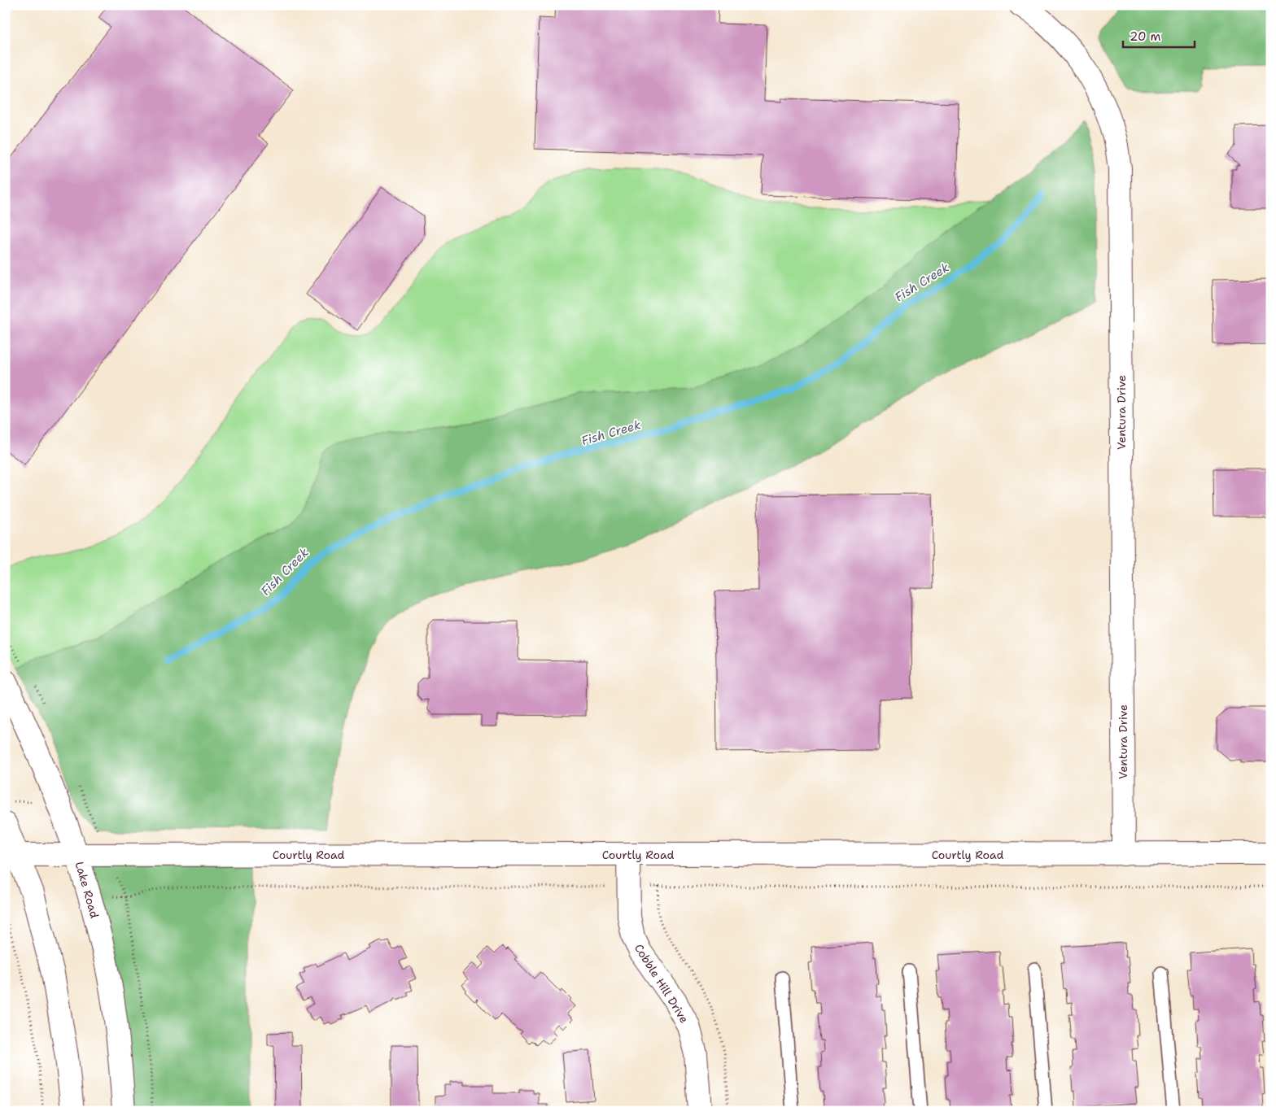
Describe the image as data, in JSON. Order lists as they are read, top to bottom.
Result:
{
  "streets": {
    "street": [
      "Ventura Drive",
      "Courtly Road",
      "Lake Road",
      "Cobble Hill Drive"
    ]
  },
  "crossings": [
    ["Ventura Drive", "Courtly Road"],
    ["Courtly Road", "Lake Road"],
    ["Courtly Road", "Cobble Hill Drive"]
  ],
  "water": ["Fish Creek"],
  "scale_bar": "20 m"
}
